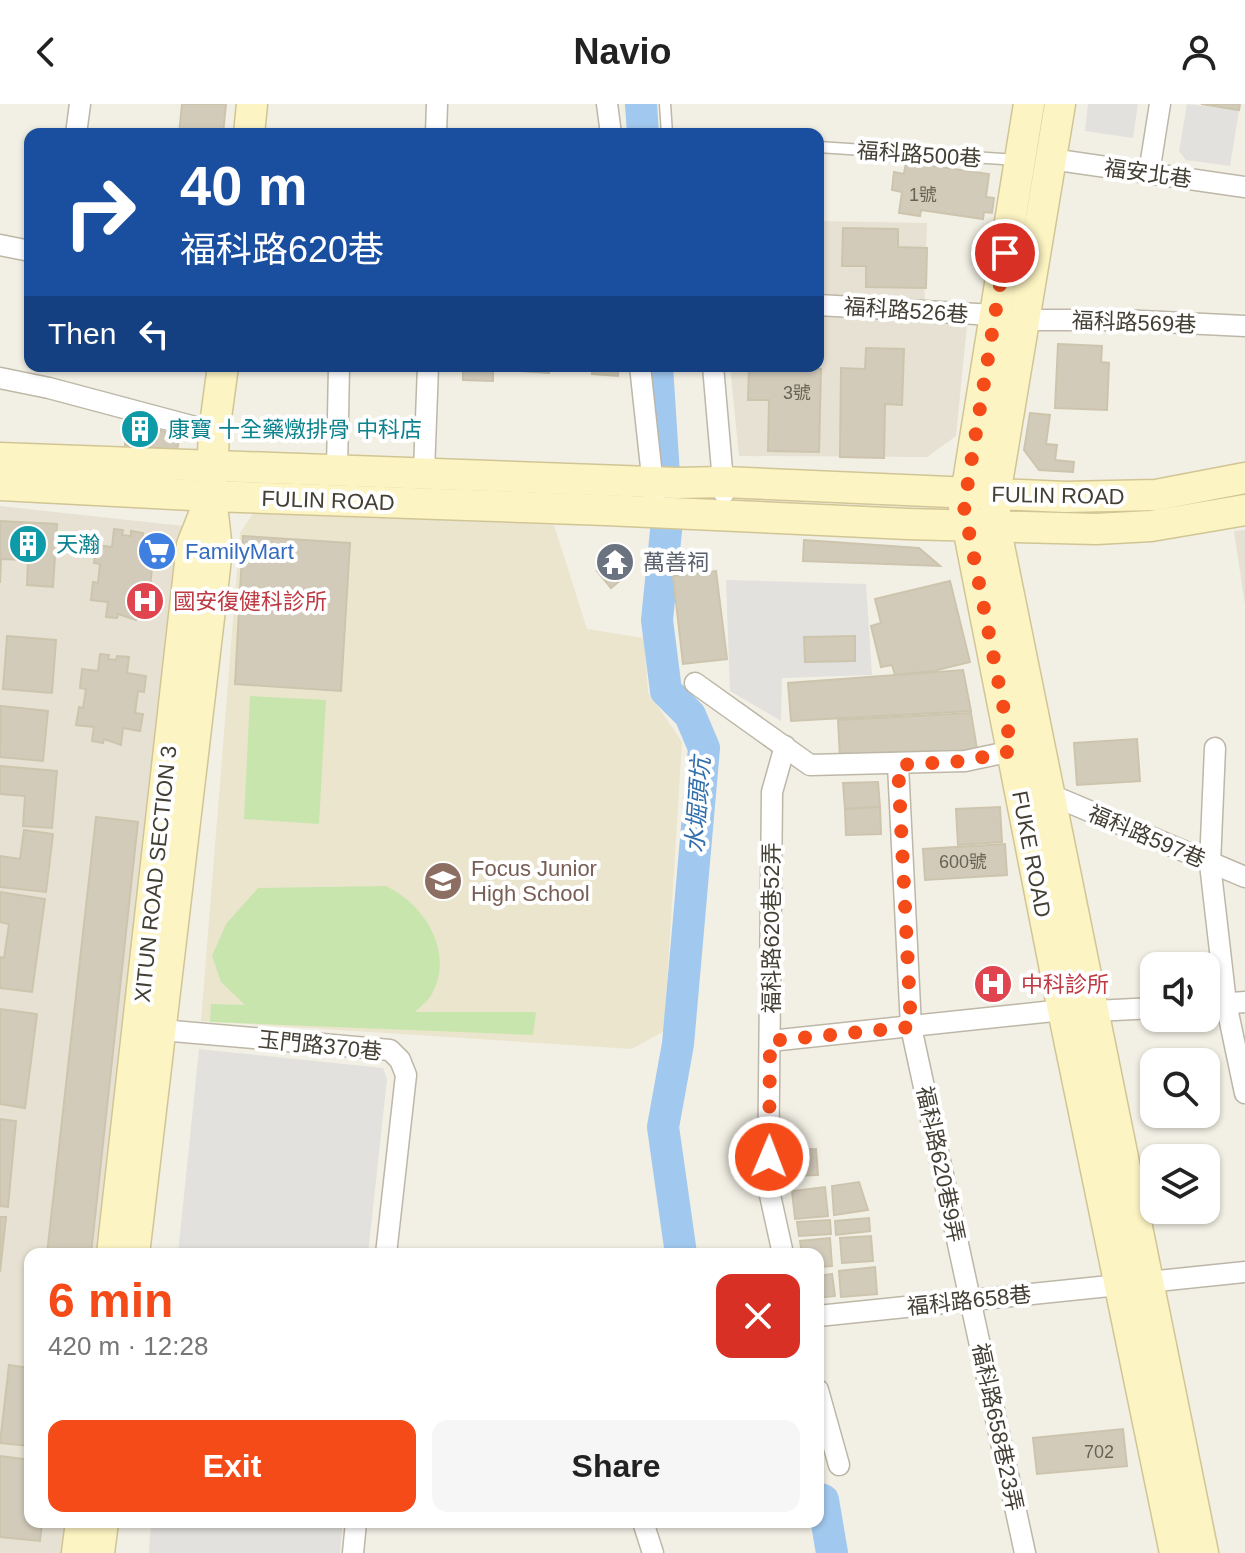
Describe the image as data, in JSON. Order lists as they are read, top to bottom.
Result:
{
  "streets": {
    "street": [
      "福安北巷",
      "福科路526巷",
      "福科路569巷",
      "FULIN ROAD",
      "福科路597巷",
      "FUKE ROAD",
      "XITUN ROAD SECTION 3",
      "福科路620巷52弄",
      "玉門路370巷",
      "福科路620巷9弄",
      "福科路658巷",
      "福科路658巷23弄"
    ],
    "lane": ["福科路500巷"]
  },
  "crossings": [
    ["福科路500巷", "FUKE ROAD"],
    ["福安北巷", "FUKE ROAD"],
    ["福科路526巷", "福科路569巷"],
    ["福科路526巷", "FUKE ROAD"],
    ["福科路569巷", "FUKE ROAD"],
    ["FULIN ROAD", "FUKE ROAD"],
    ["FULIN ROAD", "XITUN ROAD SECTION 3"],
    ["福科路597巷", "FUKE ROAD"],
    ["FUKE ROAD", "福科路658巷"],
    ["XITUN ROAD SECTION 3", "玉門路370巷"],
    ["福科路620巷9弄", "福科路658巷"],
    ["福科路620巷9弄", "福科路658巷23弄"],
    ["福科路658巷", "福科路658巷23弄"]
  ],
  "water": ["水堀頭坑"],
  "places": {
    "building": ["康寶 十全藥燉排骨 中科店", "天瀚"],
    "supermarket": ["FamilyMart"],
    "temple": ["萬善祠"],
    "hospital": ["國安復健科診所", "中科診所"],
    "school or university": ["Focus Junior High School"]
  },
  "house_numbers": [
    "1號",
    "3號",
    "600號",
    "702"
  ],
  "page": {
    "header": "Navio",
    "turn": ["40 m", "福科路620巷"],
    "then": "Then",
    "heading": ["6 min", "420 m · 12:28"],
    "buttons": ["Exit", "Share"]
  }
}
